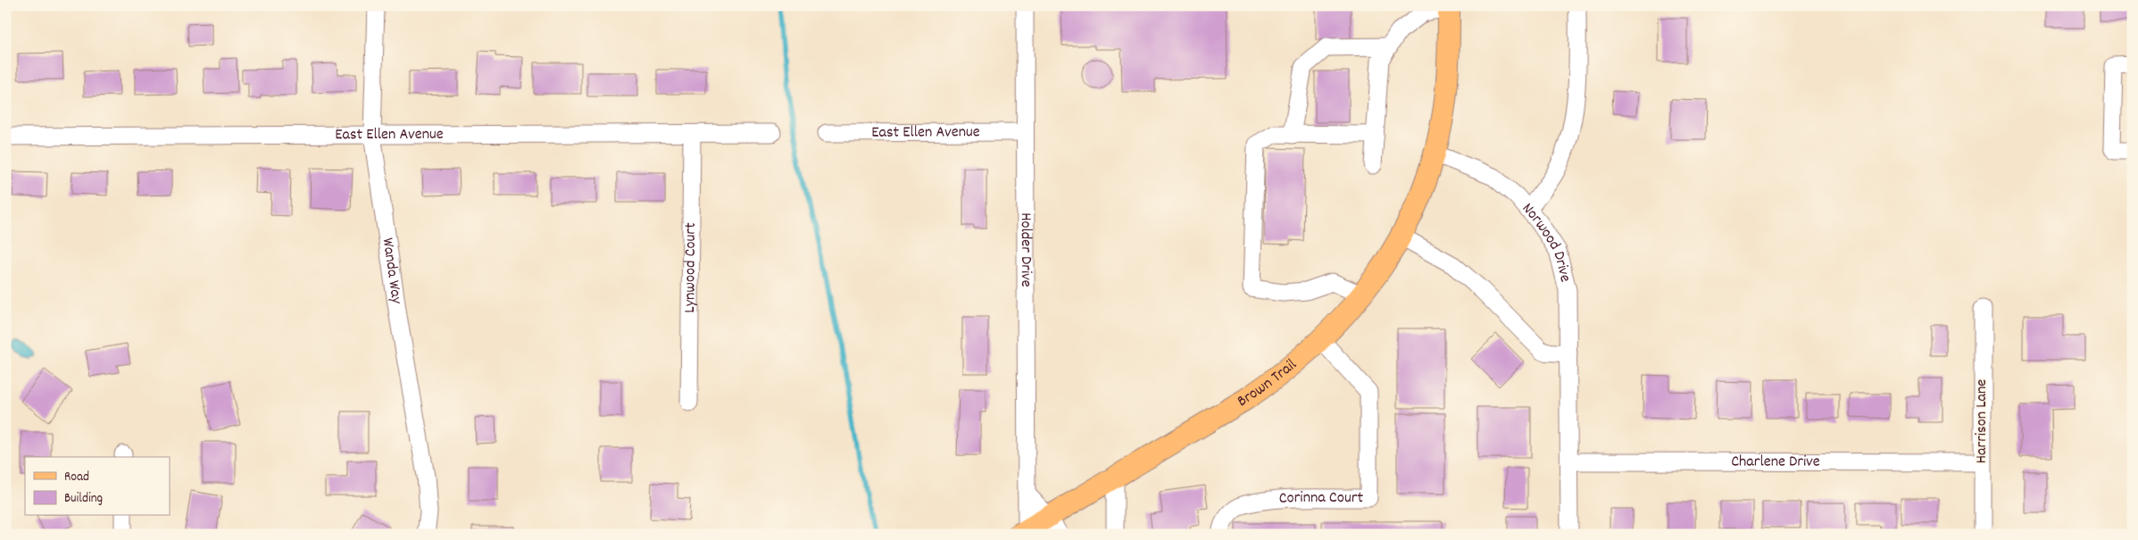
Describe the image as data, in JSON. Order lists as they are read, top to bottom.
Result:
{
  "streets": {
    "main road": ["Brown Trail"],
    "street": [
      "East Ellen Avenue",
      "Norwood Drive",
      "Holder Drive",
      "Lynwood Court",
      "Wanda Way",
      "Harrison Lane",
      "Charlene Drive",
      "Corinna Court"
    ]
  },
  "crossings": [
    ["East Ellen Avenue", "Holder Drive"],
    ["East Ellen Avenue", "Lynwood Court"],
    ["East Ellen Avenue", "Wanda Way"],
    ["Norwood Drive", "Brown Trail"],
    ["Norwood Drive", "Charlene Drive"],
    ["Holder Drive", "Brown Trail"],
    ["Brown Trail", "Corinna Court"],
    ["Harrison Lane", "Charlene Drive"]
  ],
  "legend": ["Road", "Building"]
}
